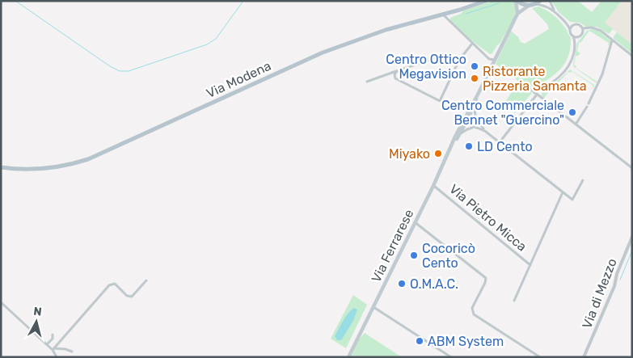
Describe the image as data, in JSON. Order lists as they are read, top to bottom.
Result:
{
  "streets": {
    "main road": ["Via Modena", "Via Ferrarese"],
    "street": ["Via Pietro Micca", "Via di Mezzo"]
  },
  "crossings": [
    ["Via Pietro Micca", "Via Ferrarese"]
  ],
  "places": [
    "Centro Ottico Megavision",
    "Ristorante Pizzeria Samanta",
    "Centro Commerciale Bennet \"Guercino\"",
    "LD Cento",
    "Miyako",
    "Cocoricò Cento",
    "O.M.A.C.",
    "ABM System"
  ],
  "north": "top"
}
